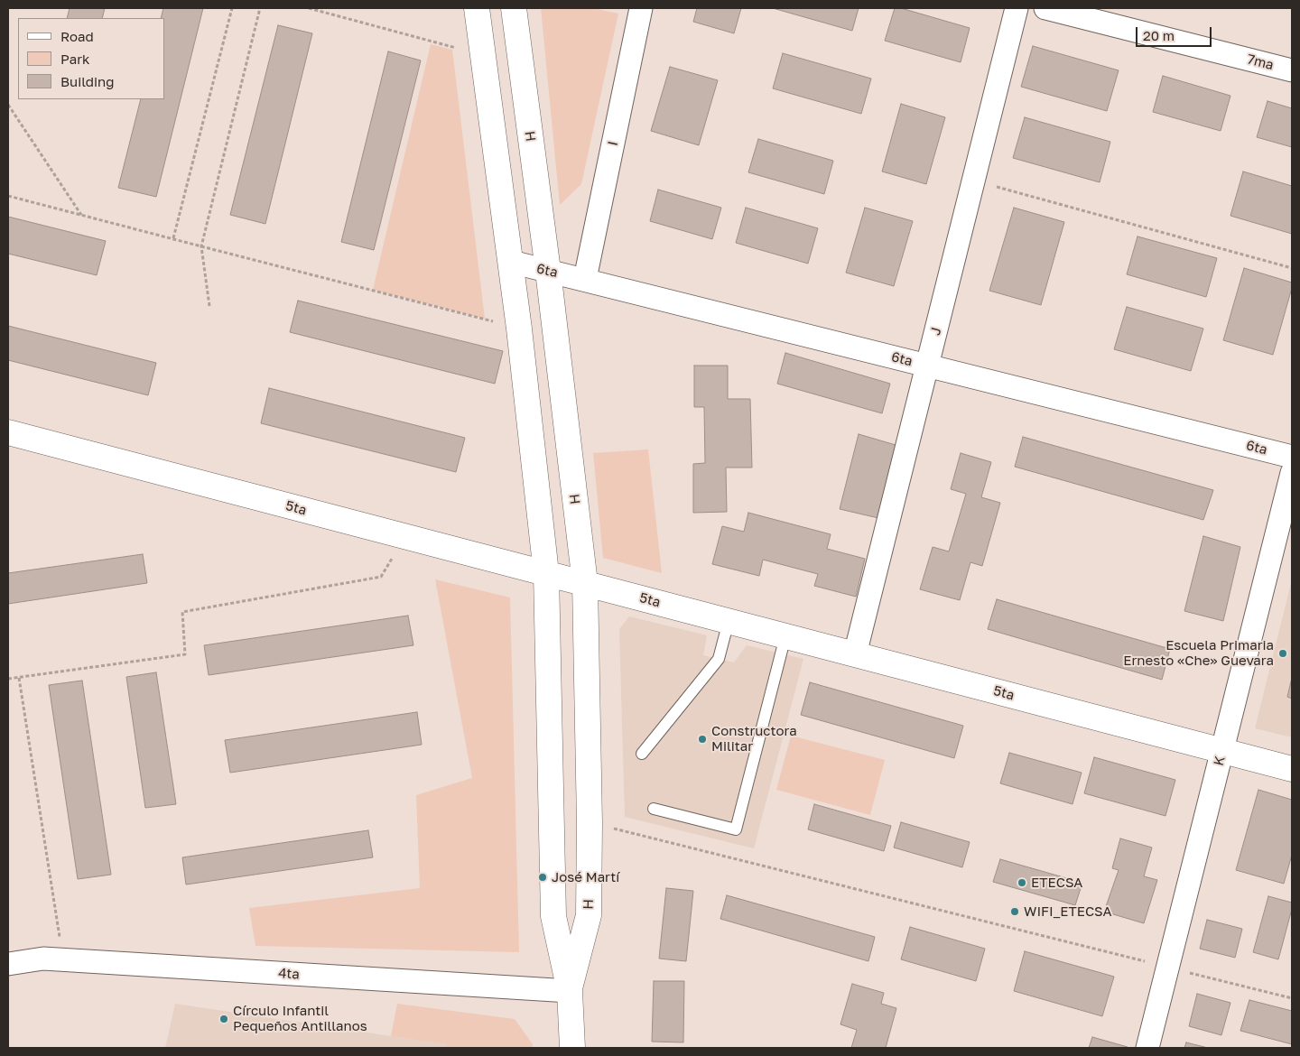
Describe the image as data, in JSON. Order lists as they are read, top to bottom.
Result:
{
  "streets": {
    "street": [
      "7ma",
      "H",
      "I",
      "6ta",
      "J",
      "5ta",
      "K",
      "4ta"
    ]
  },
  "crossings": [
    ["H", "6ta"],
    ["H", "5ta"],
    ["H", "4ta"],
    ["I", "6ta"],
    ["6ta", "J"],
    ["J", "5ta"],
    ["5ta", "K"]
  ],
  "places": [
    "Escuela Primaria Ernesto «Che» Guevara",
    "Constructora Militar",
    "José Martí",
    "ETECSA",
    "WIFI_ETECSA",
    "Círculo Infantil Pequeños Antillanos"
  ],
  "legend": ["Road", "Park", "Building"],
  "scale_bar": "20 m"
}
